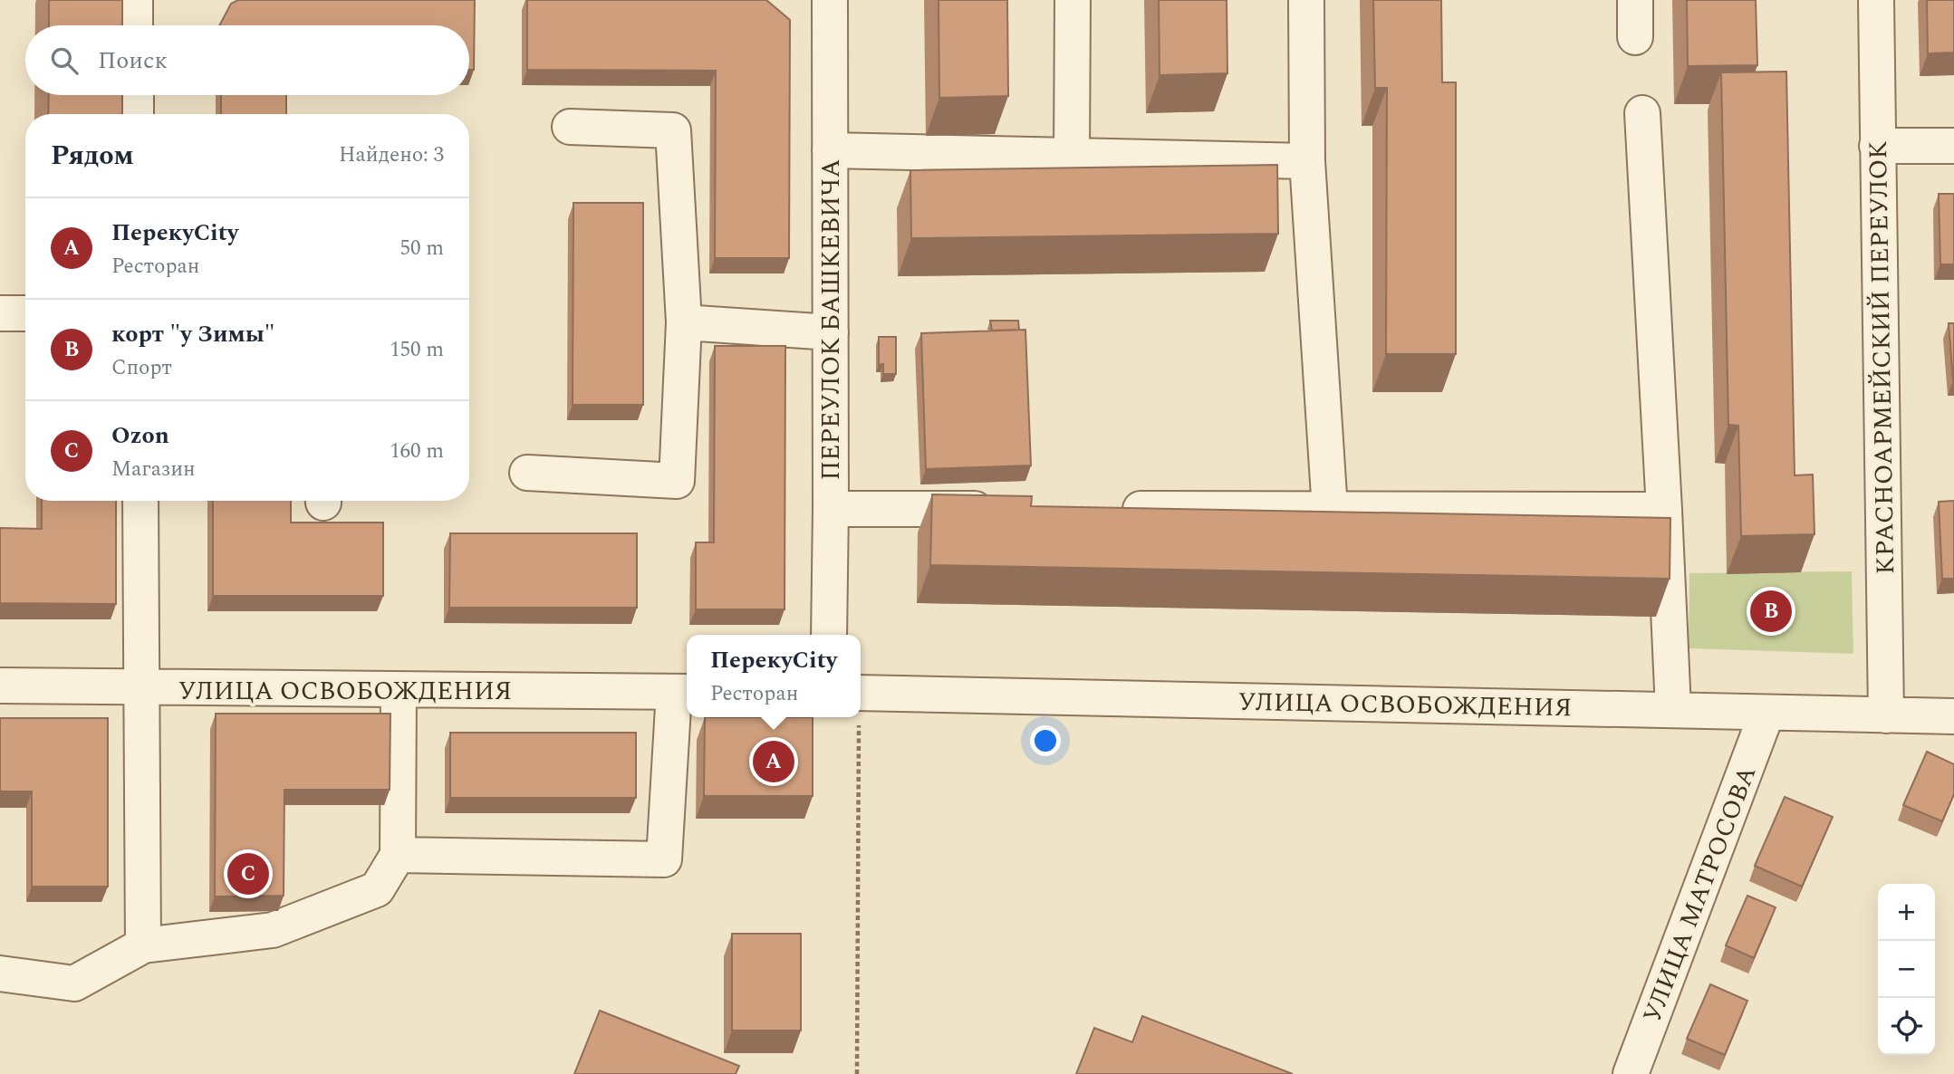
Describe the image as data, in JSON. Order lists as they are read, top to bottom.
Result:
{
  "streets": {
    "street": [
      "ПЕРЕУЛОК БАШКЕВИЧА",
      "КРАСНОАРМЕЙСКИЙ ПЕРЕУЛОК",
      "УЛИЦА ОСВОБОЖДЕНИЯ",
      "УЛИЦА МАТРОСОВА"
    ]
  },
  "crossings": [
    ["КРАСНОАРМЕЙСКИЙ ПЕРЕУЛОК", "УЛИЦА ОСВОБОЖДЕНИЯ"],
    ["УЛИЦА ОСВОБОЖДЕНИЯ", "УЛИЦА МАТРОСОВА"]
  ],
  "page": {
    "search": "Поиск",
    "heading": ["Рядом", "Найдено: 3"],
    "list": [
      {
        "mark": "A",
        "name": "ПерекуCity",
        "note": "Ресторан",
        "value": "50 m"
      },
      {
        "mark": "B",
        "name": "корт \"у Зимы\"",
        "note": "Спорт",
        "value": "150 m"
      },
      {
        "mark": "C",
        "name": "Ozon",
        "note": "Магазин",
        "value": "160 m"
      }
    ],
    "pins": ["B", "A", "C"],
    "popup": ["ПерекуCity", "Ресторан"],
    "map_buttons": ["+", "−"]
  }
}
